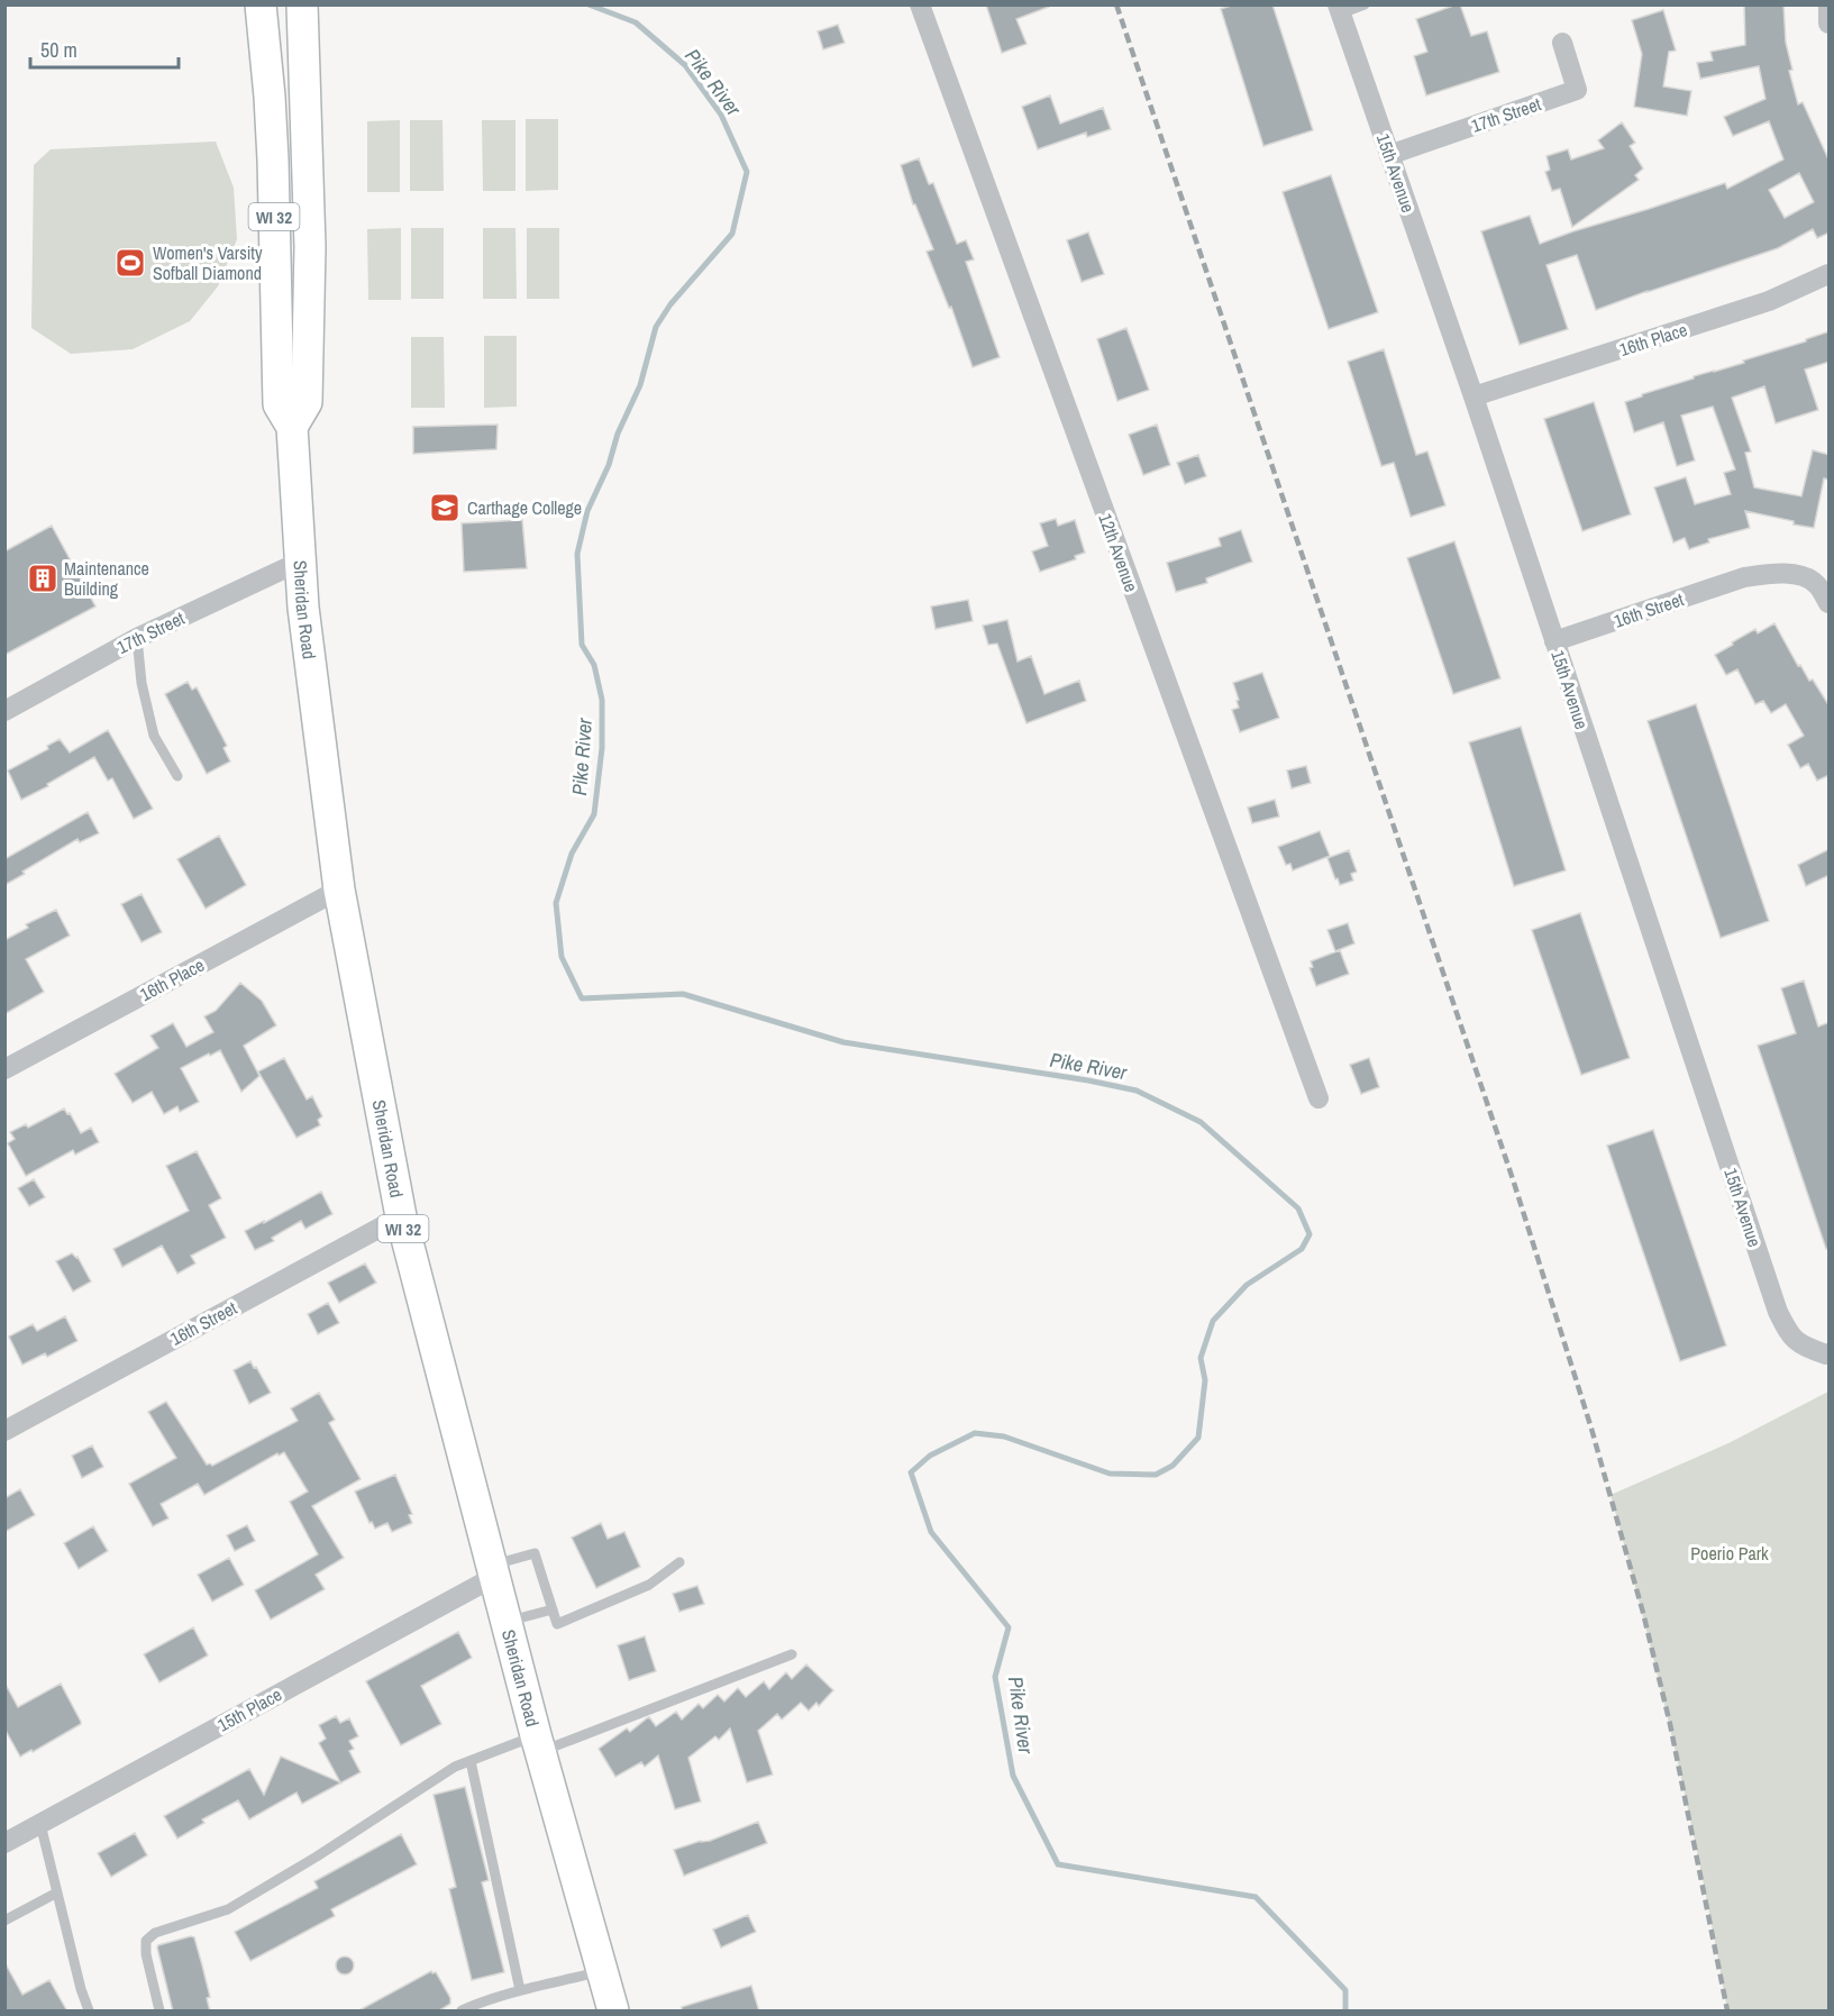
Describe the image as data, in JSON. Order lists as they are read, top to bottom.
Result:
{
  "streets": {
    "main road": ["WI 32", "Sheridan Road"],
    "street": [
      "17th Street",
      "15th Avenue",
      "16th Place",
      "12th Avenue",
      "16th Street",
      "15th Place"
    ]
  },
  "crossings": [
    ["17th Street", "15th Avenue"],
    ["17th Street", "Sheridan Road"],
    ["15th Avenue", "16th Place"],
    ["15th Avenue", "16th Street"],
    ["16th Place", "Sheridan Road"],
    ["Sheridan Road", "16th Street"],
    ["Sheridan Road", "15th Place"]
  ],
  "water": ["Pike River"],
  "parks": ["Poerio Park"],
  "places": {
    "sports": ["Women's Varsity Sofball Diamond"],
    "school or university": ["Carthage College"],
    "building": ["Maintenance Building"]
  },
  "scale_bar": "50 m"
}
